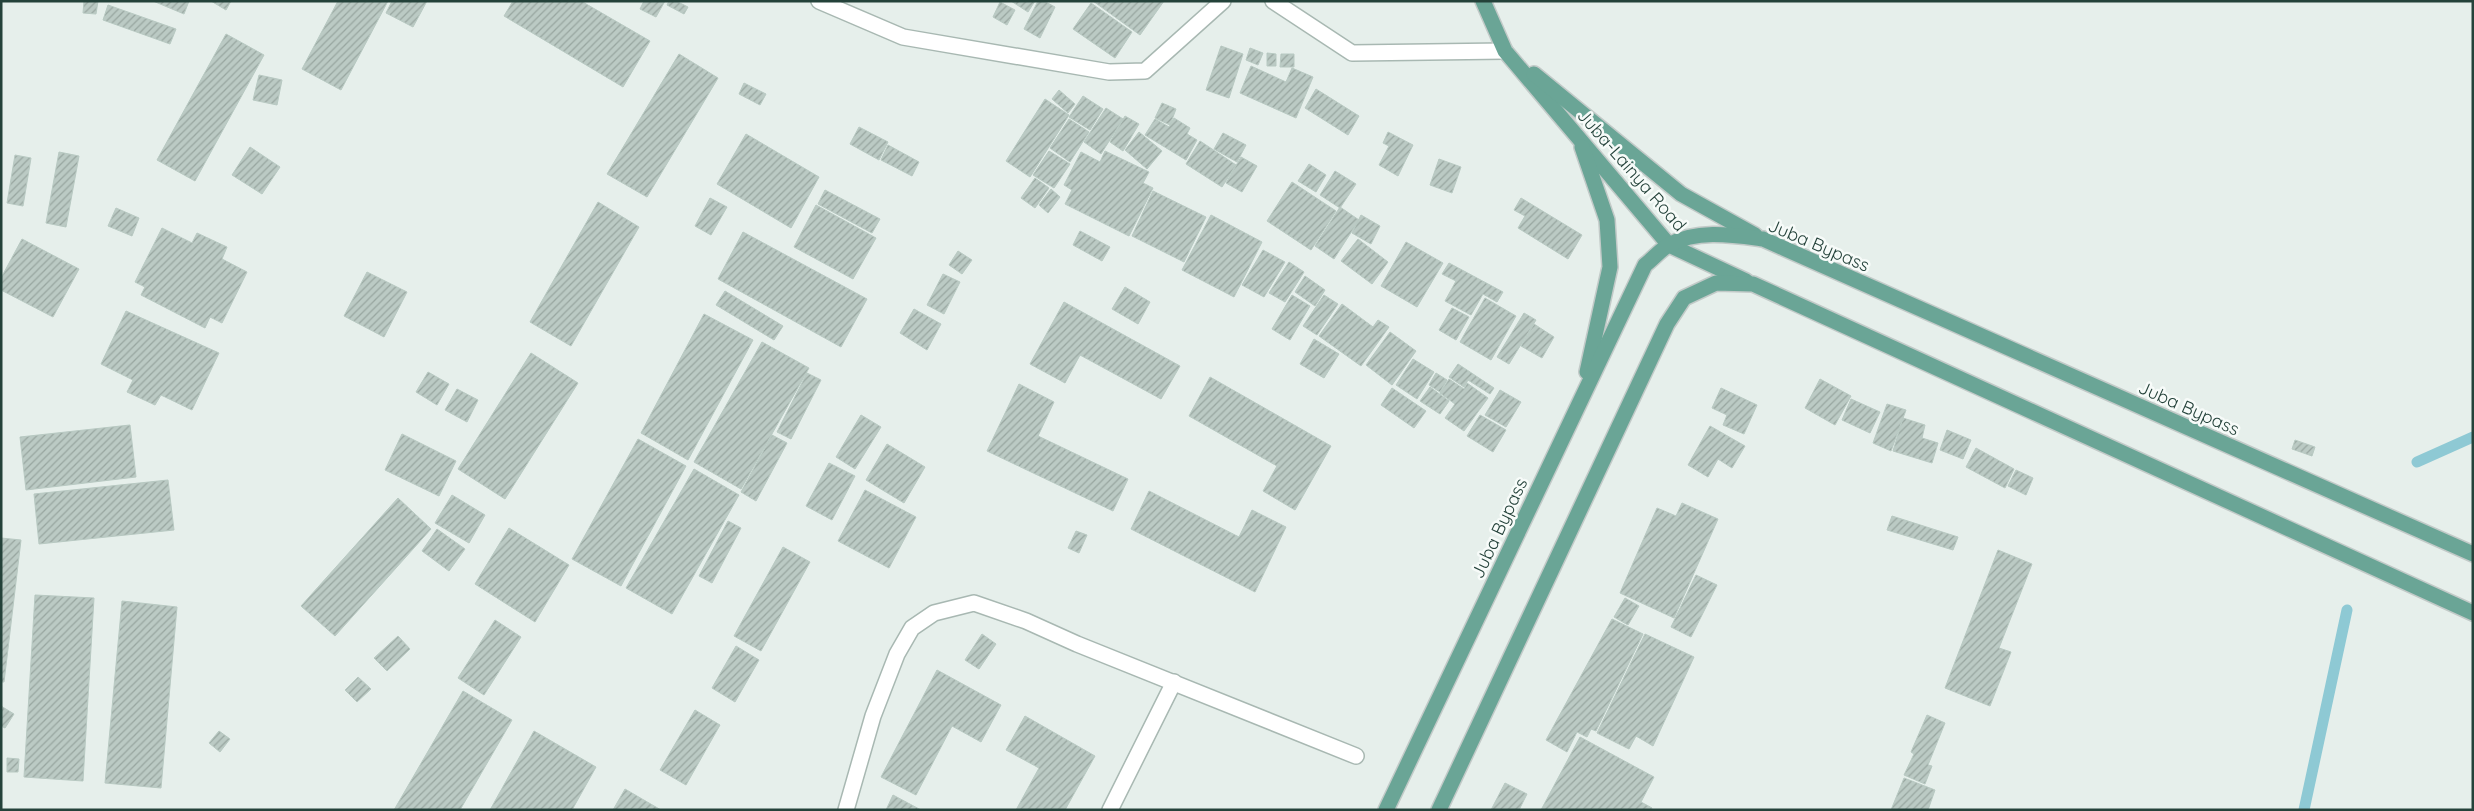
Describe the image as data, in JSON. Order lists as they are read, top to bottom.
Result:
{
  "streets": {
    "main road": ["Juba-Lainya Road", "Juba Bypass"]
  },
  "crossings": [
    ["Juba-Lainya Road", "Juba Bypass"]
  ]
}
